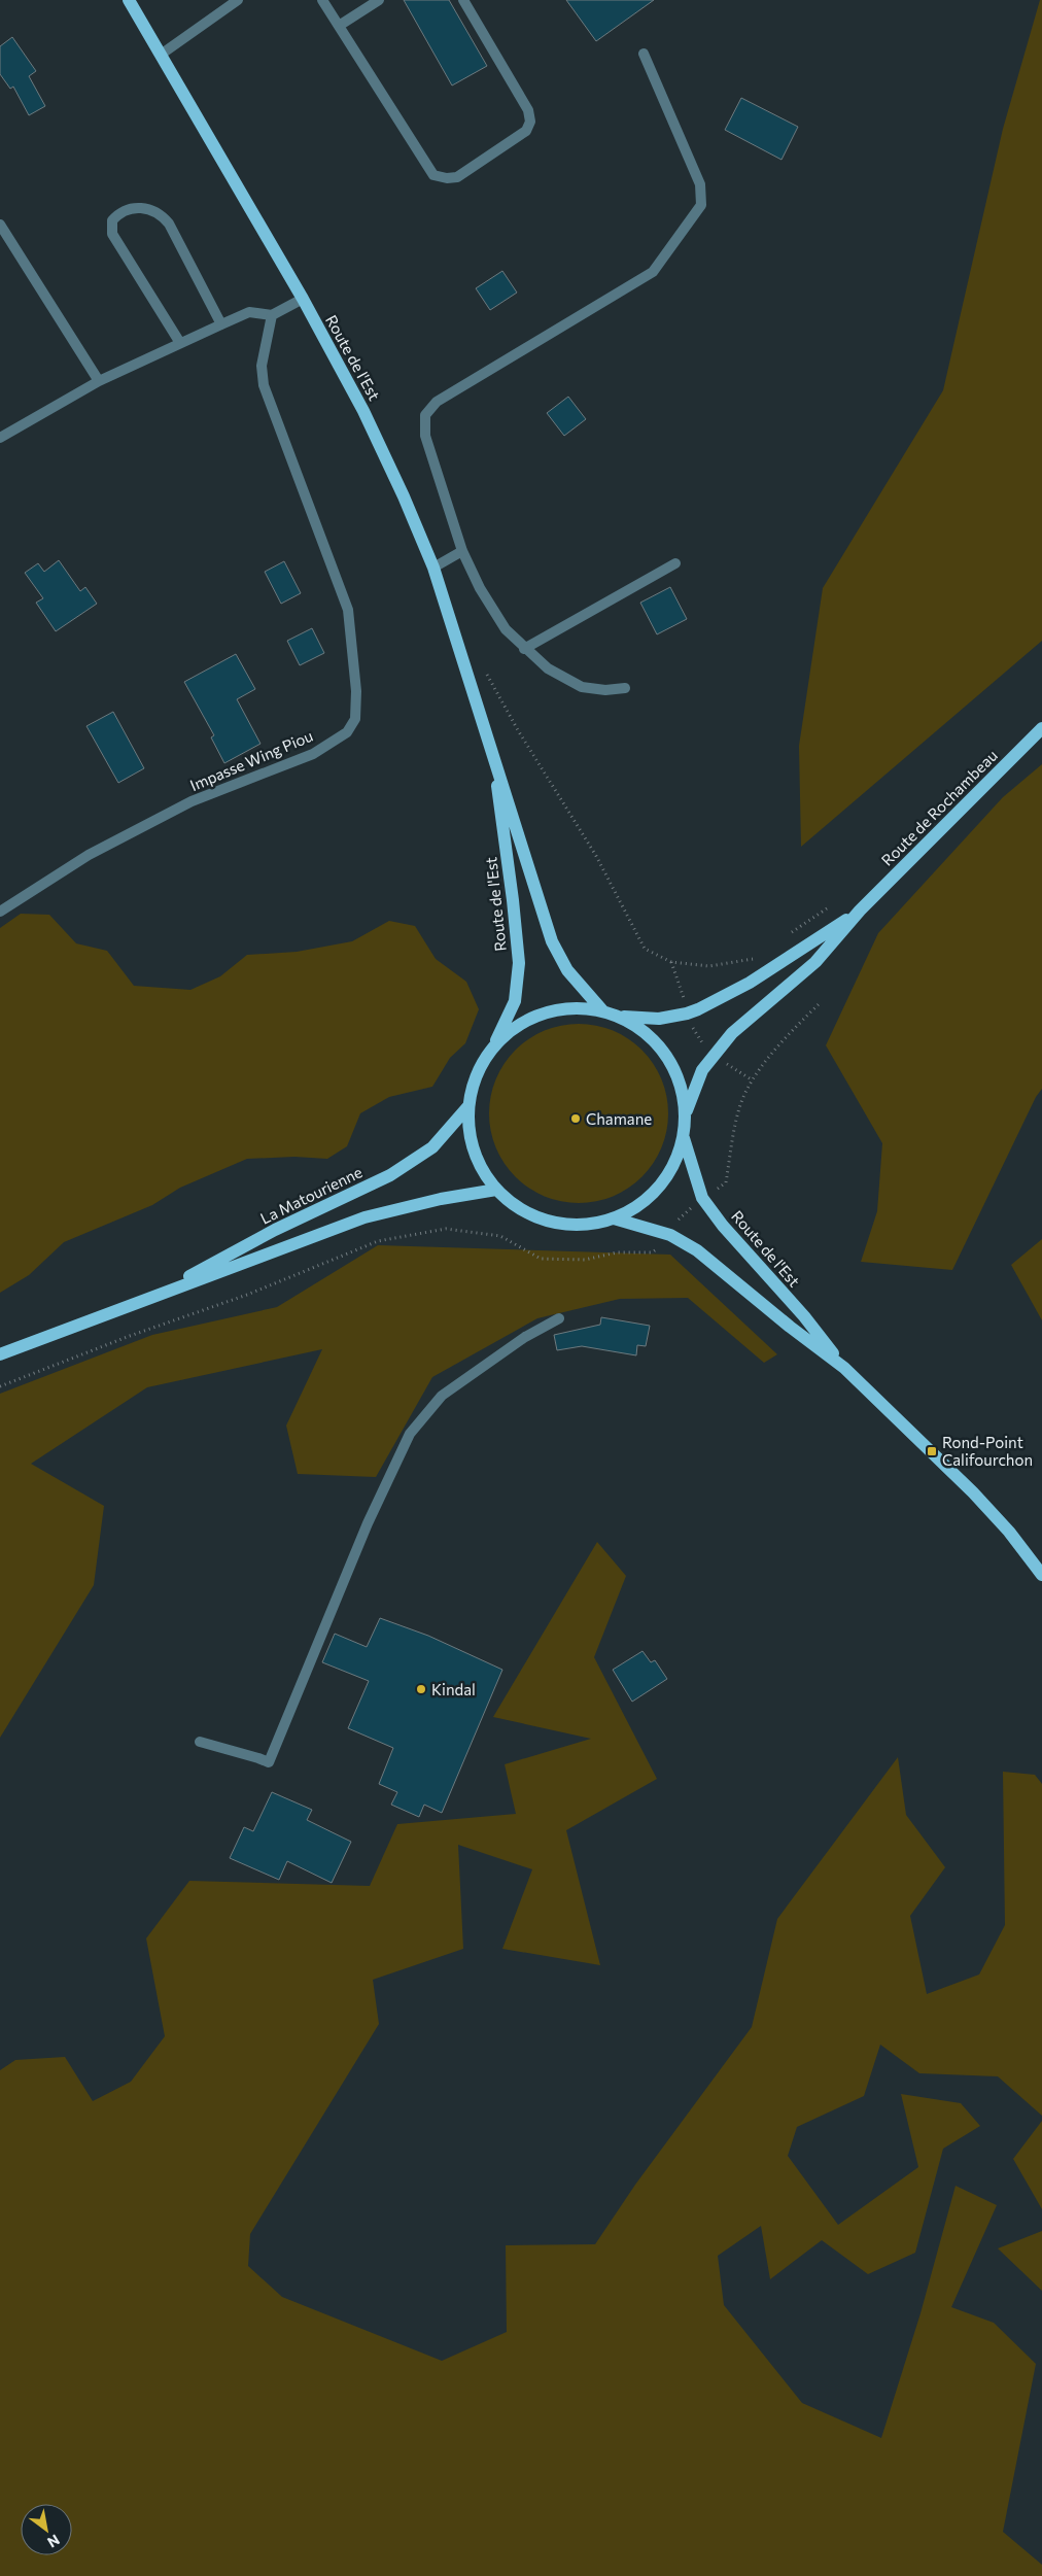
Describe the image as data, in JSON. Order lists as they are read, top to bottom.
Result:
{
  "streets": {
    "main road": ["Route de l'Est", "Route de Rochambeau", "La Matourienne"],
    "street": ["Impasse Wing Piou"]
  },
  "places": {
    "other": ["Chamane", "Kindal"],
    "transit": ["Rond-Point Califourchon"]
  },
  "north": "bottom right"
}
